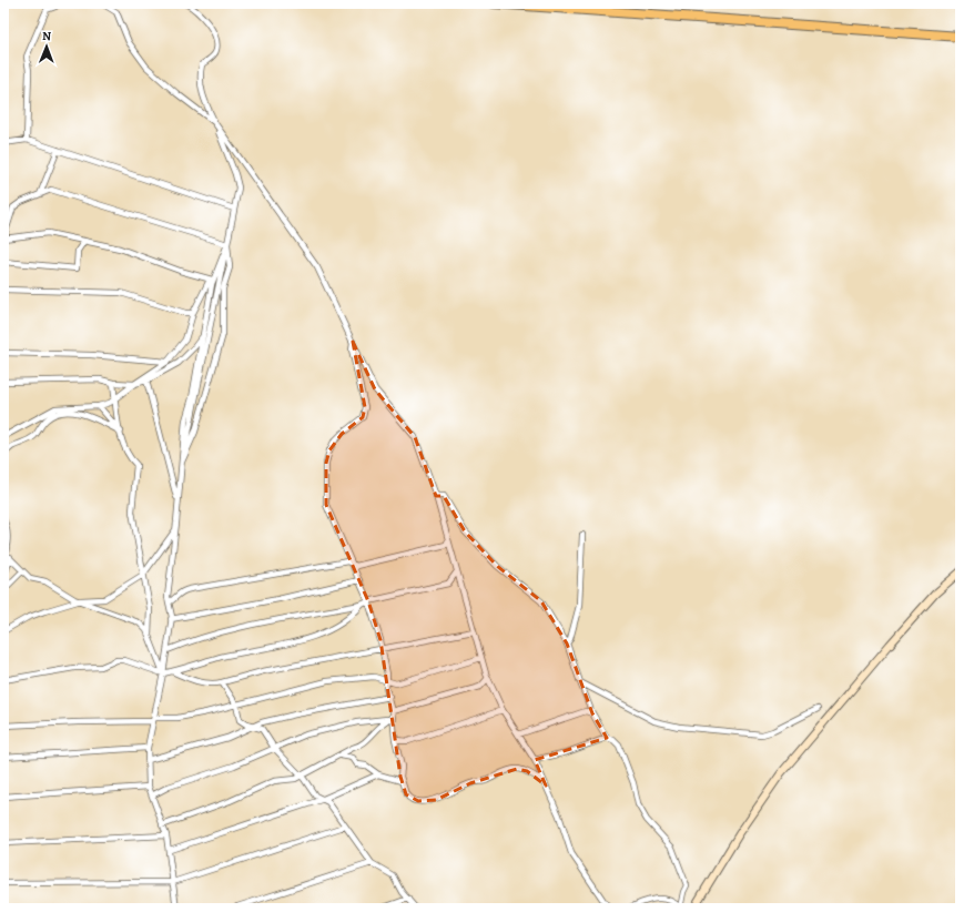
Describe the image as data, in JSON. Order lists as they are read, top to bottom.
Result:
{
  "north": "top"
}
